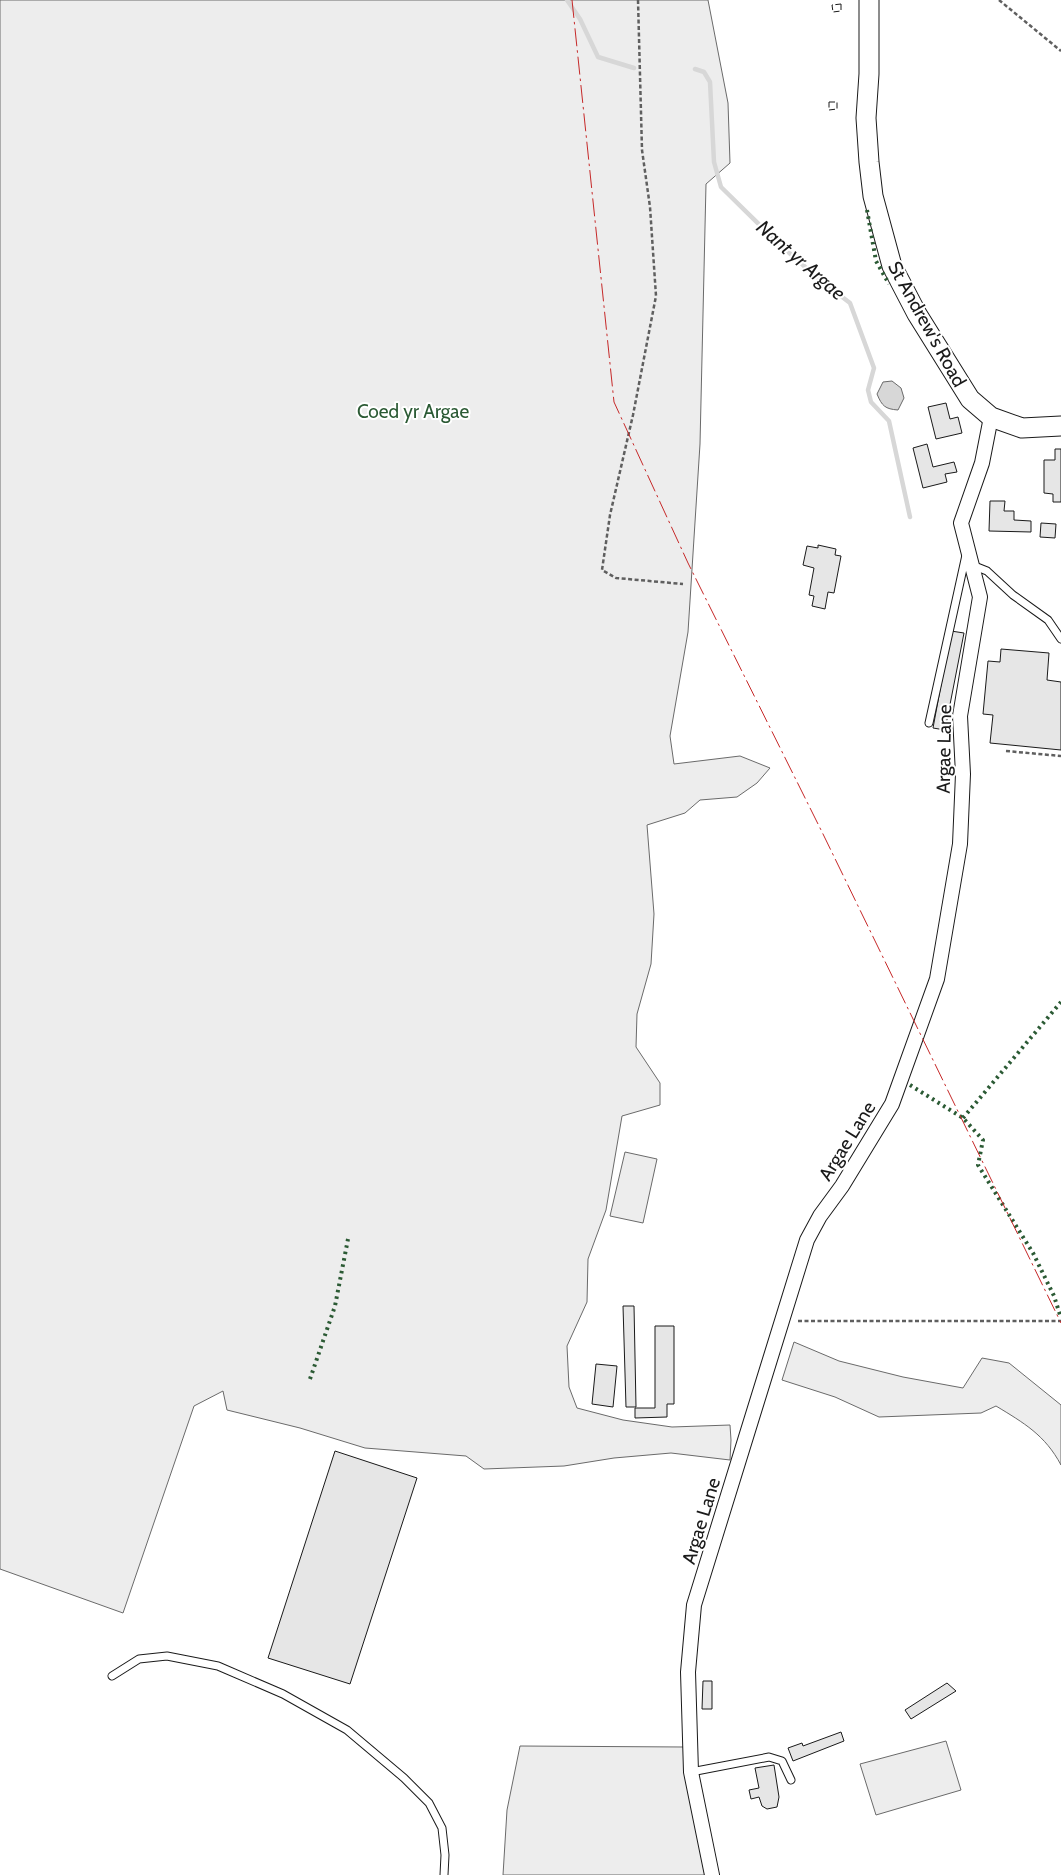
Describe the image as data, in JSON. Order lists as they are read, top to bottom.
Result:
{
  "streets": {
    "street": ["St Andrew's Road", "Argae Lane"]
  },
  "crossings": [
    ["St Andrew's Road", "Argae Lane"]
  ],
  "water": ["Nant yr Argae"],
  "parks": ["Coed yr Argae"]
}
